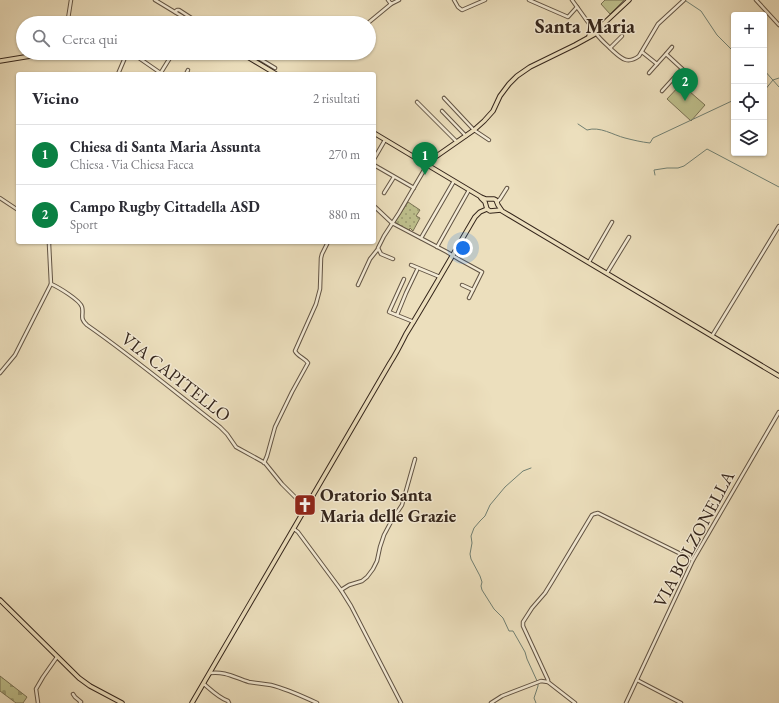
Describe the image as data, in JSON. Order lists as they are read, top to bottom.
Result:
{
  "streets": {
    "street": ["VIA CAPITELLO", "VIA BOLZONELLA"]
  },
  "districts": ["Santa Maria"],
  "places": {
    "church": ["Oratorio Santa Maria delle Grazie"]
  },
  "page": {
    "map_buttons": ["+", "−"],
    "search": "Cerca qui",
    "pins": ["2", "1"],
    "heading": ["Vicino", "2 risultati"],
    "list": [
      {
        "mark": "1",
        "name": "Chiesa di Santa Maria Assunta",
        "note": "Chiesa · Via Chiesa Facca",
        "value": "270 m"
      },
      {
        "mark": "2",
        "name": "Campo Rugby Cittadella ASD",
        "note": "Sport",
        "value": "880 m"
      }
    ]
  }
}
